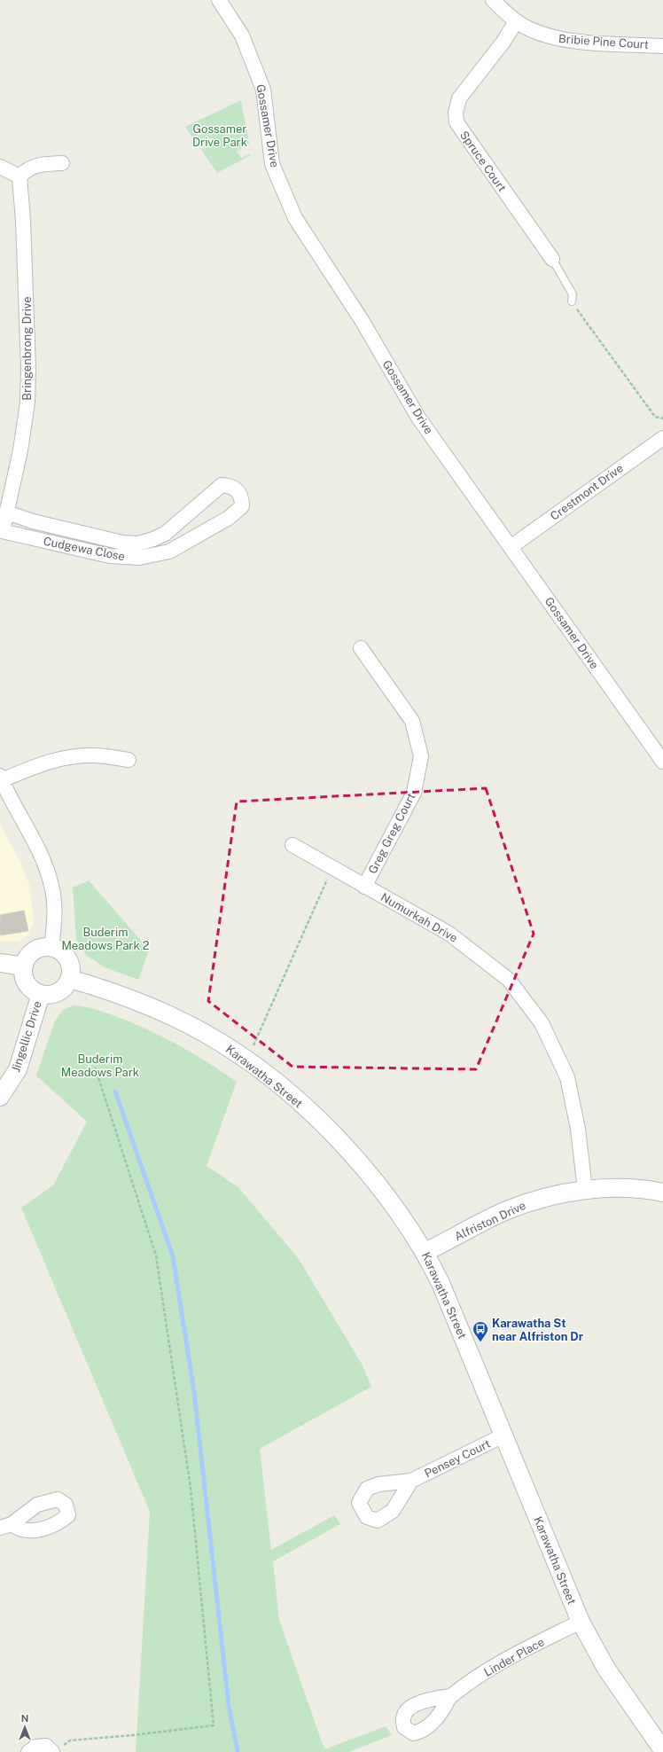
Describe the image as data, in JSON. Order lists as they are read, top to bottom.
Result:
{
  "streets": {
    "street": [
      "Bribie Pine Court",
      "Gossamer Drive",
      "Spruce Court",
      "Bringenbrong Drive",
      "Crestmont Drive",
      "Cudgewa Close",
      "Greg Greg Court",
      "Numurkah Drive",
      "Jingellic Drive",
      "Karawatha Street",
      "Alfriston Drive",
      "Pensey Court",
      "Linder Place"
    ]
  },
  "crossings": [
    ["Bribie Pine Court", "Spruce Court"],
    ["Gossamer Drive", "Crestmont Drive"],
    ["Bringenbrong Drive", "Cudgewa Close"],
    ["Greg Greg Court", "Numurkah Drive"],
    ["Numurkah Drive", "Alfriston Drive"],
    ["Jingellic Drive", "Karawatha Street"],
    ["Karawatha Street", "Alfriston Drive"],
    ["Karawatha Street", "Pensey Court"],
    ["Karawatha Street", "Linder Place"]
  ],
  "parks": ["Gossamer Drive Park", "Buderim Meadows Park 2", "Buderim Meadows Park"],
  "places": {
    "bus stop": ["Karawatha St near Alfriston Dr"]
  },
  "north": "top"
}
